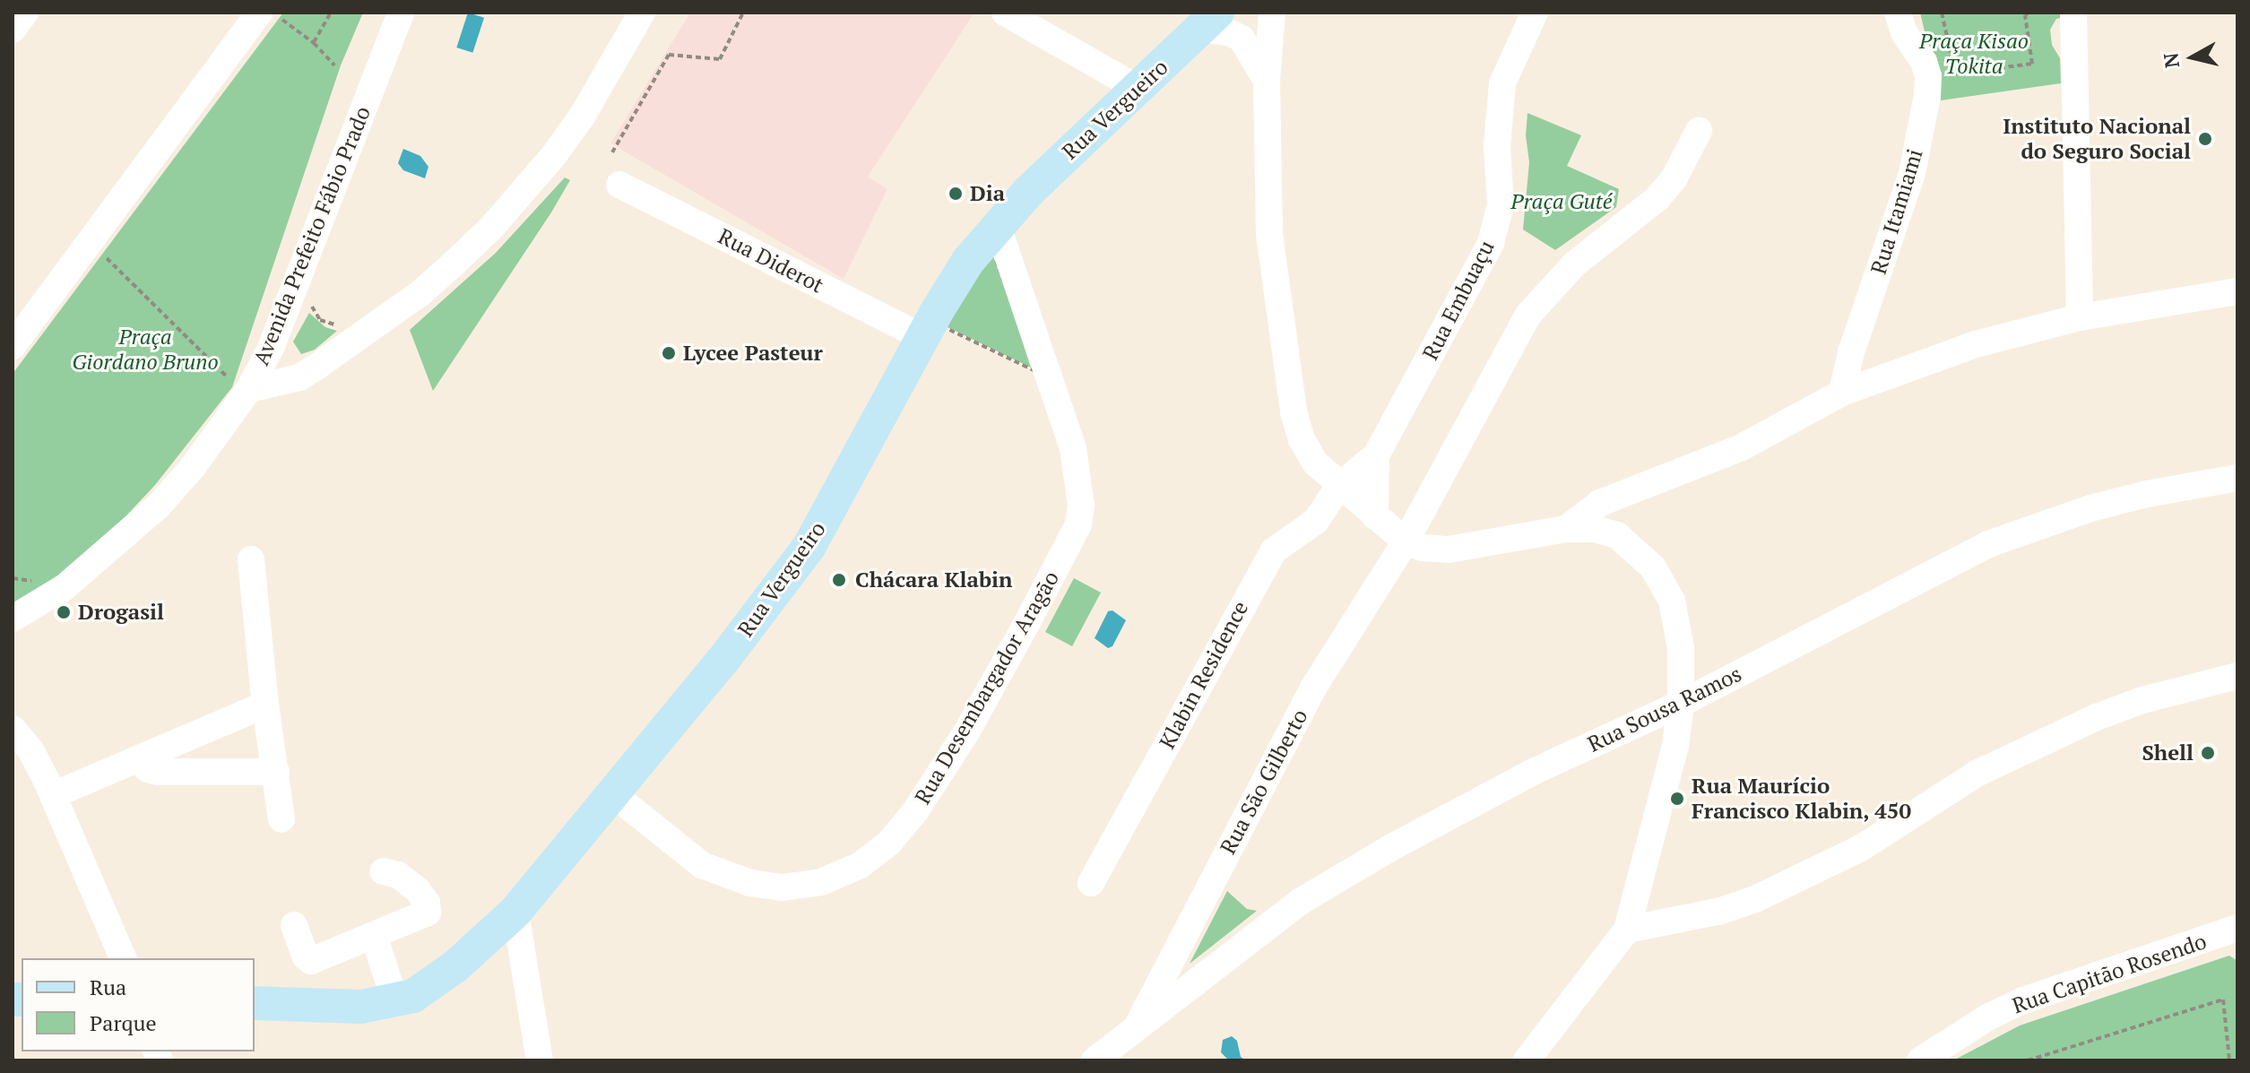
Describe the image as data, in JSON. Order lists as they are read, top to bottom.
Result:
{
  "streets": {
    "main road": ["Rua Vergueiro"],
    "street": [
      "Rua Itamiami",
      "Avenida Prefeito Fábio Prado",
      "Rua Diderot",
      "Rua Embuaçu",
      "Klabin Residence",
      "Rua Desembargador Aragão",
      "Rua Sousa Ramos",
      "Rua São Gilberto",
      "Rua Capitão Rosendo"
    ]
  },
  "crossings": [
    ["Rua Vergueiro", "Rua Diderot"],
    ["Rua Vergueiro", "Rua Desembargador Aragão"],
    ["Rua Embuaçu", "Klabin Residence"],
    ["Rua Sousa Ramos", "Rua São Gilberto"]
  ],
  "parks": ["Praça Kisao Tokita", "Praça Guté", "Praça Giordano Bruno"],
  "places": [
    "Instituto Nacional do Seguro Social",
    "Dia",
    "Lycee Pasteur",
    "Chácara Klabin",
    "Drogasil",
    "Shell",
    "Rua Maurício Francisco Klabin, 450"
  ],
  "legend": ["Rua", "Parque"],
  "north": "left"
}
